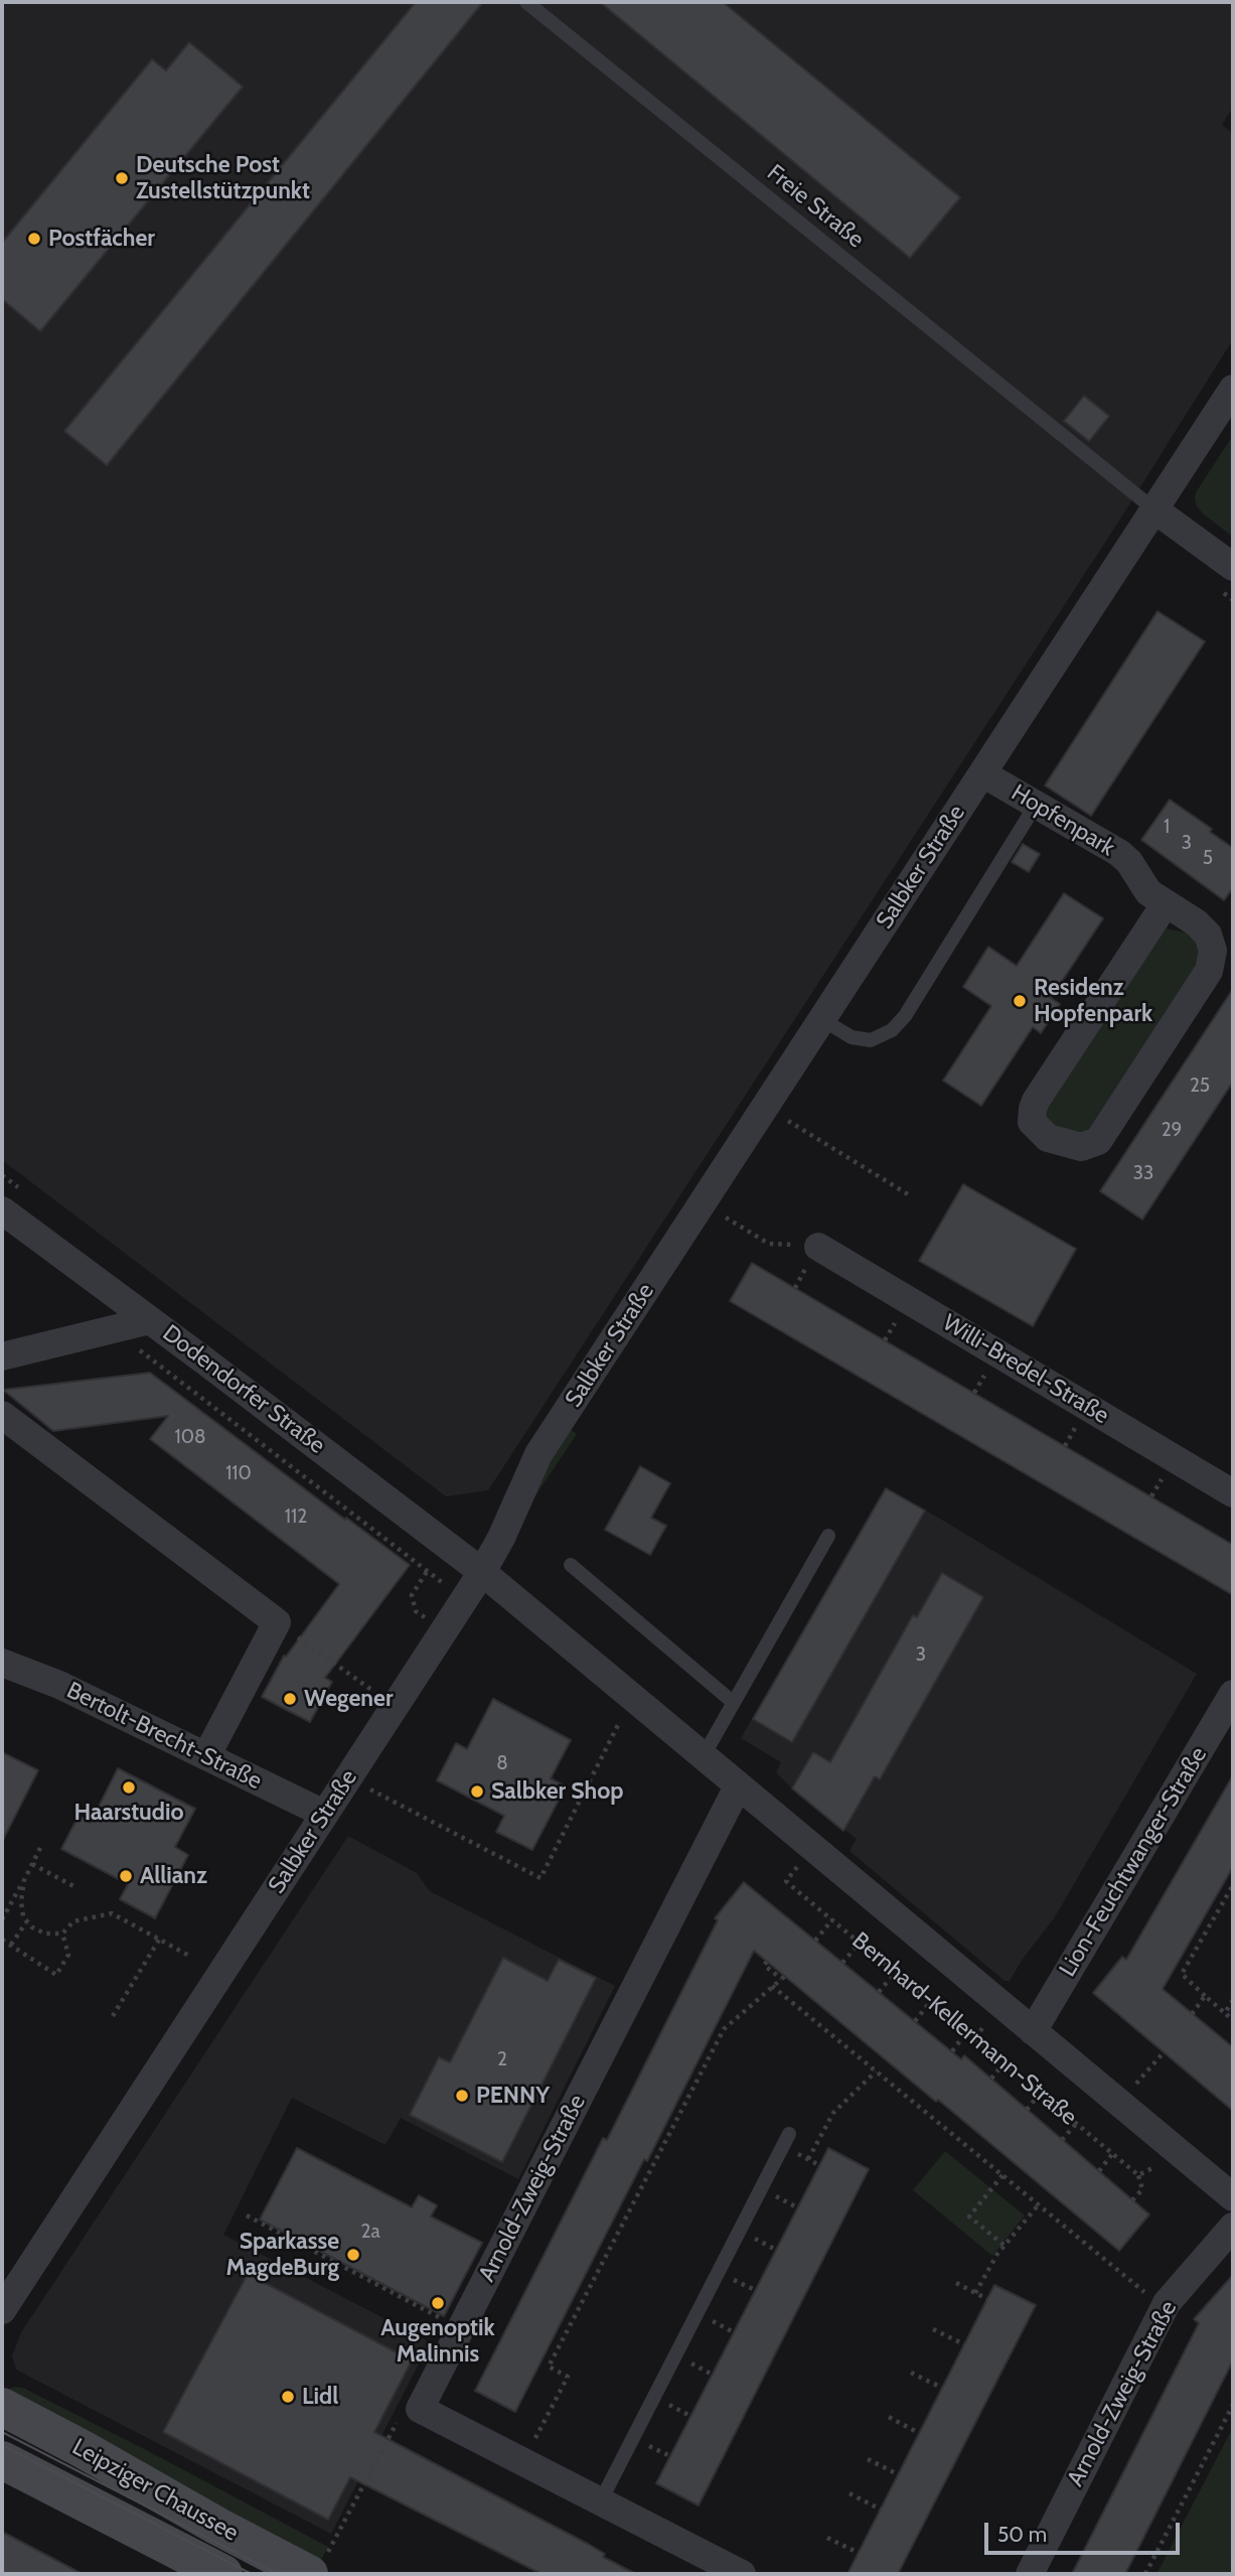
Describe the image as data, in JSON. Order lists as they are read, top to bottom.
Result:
{
  "streets": {
    "main road": ["Leipziger Chaussee"],
    "street": [
      "Hopfenpark",
      "Salbker Straße",
      "Willi-Bredel-Straße",
      "Dodendorfer Straße",
      "Bertolt-Brecht-Straße",
      "Lion-Feuchtwanger-Straße",
      "Bernhard-Kellermann-Straße",
      "Arnold-Zweig-Straße"
    ],
    "lane": ["Freie Straße"]
  },
  "crossings": [
    ["Freie Straße", "Salbker Straße"],
    ["Hopfenpark", "Salbker Straße"],
    ["Salbker Straße", "Dodendorfer Straße"],
    ["Salbker Straße", "Bertolt-Brecht-Straße"],
    ["Salbker Straße", "Bernhard-Kellermann-Straße"],
    ["Dodendorfer Straße", "Bernhard-Kellermann-Straße"],
    ["Lion-Feuchtwanger-Straße", "Bernhard-Kellermann-Straße"],
    ["Bernhard-Kellermann-Straße", "Arnold-Zweig-Straße"]
  ],
  "places": [
    "Deutsche Post Zustellstützpunkt",
    "Postfächer",
    "Residenz Hopfenpark",
    "Wegener",
    "Haarstudio",
    "Salbker Shop",
    "Allianz",
    "PENNY",
    "Sparkasse MagdeBurg",
    "Augenoptik Malinnis",
    "Lidl"
  ],
  "house_numbers": [
    "1",
    "3",
    "5",
    "25",
    "29",
    "33",
    "108",
    "110",
    "112",
    "3",
    "8",
    "2",
    "2a"
  ],
  "scale_bar": "50 m"
}
